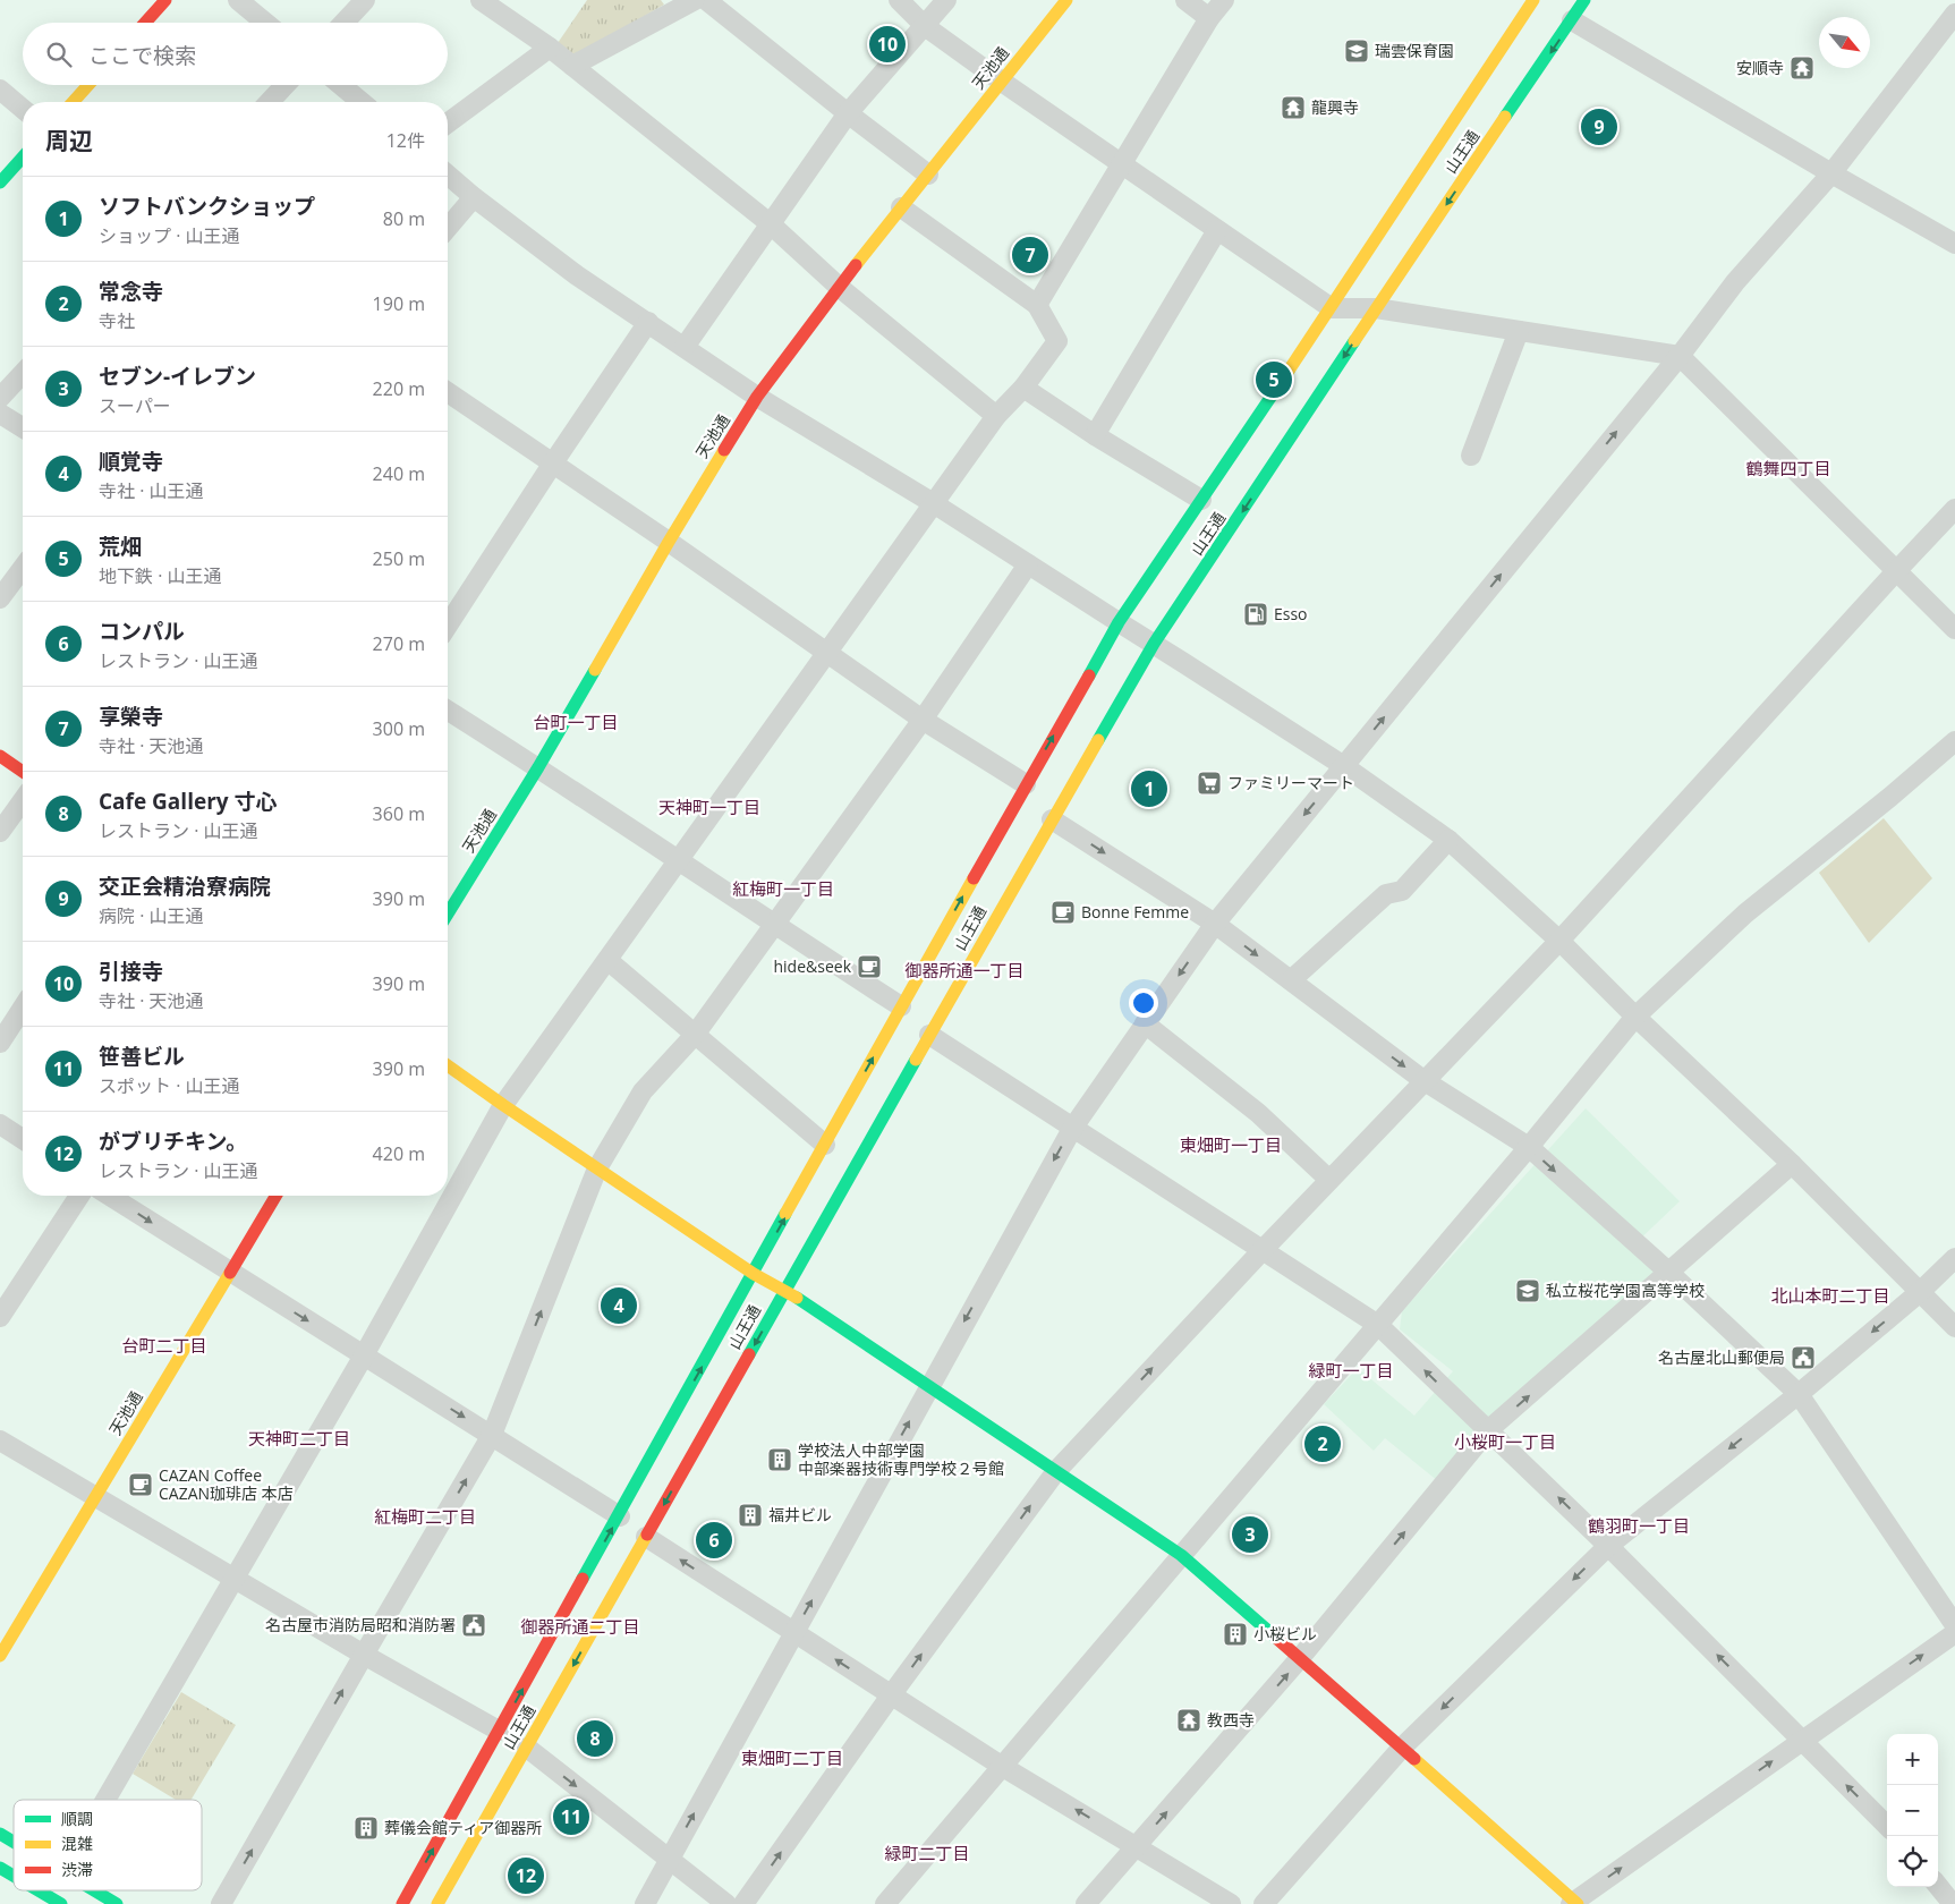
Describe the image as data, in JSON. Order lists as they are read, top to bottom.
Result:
{
  "streets": {
    "main road": ["天池通", "山王通"]
  },
  "districts": [
    "鶴舞四丁目",
    "台町一丁目",
    "天神町一丁目",
    "紅梅町一丁目",
    "御器所通一丁目",
    "東畑町一丁目",
    "北山本町二丁目",
    "台町二丁目",
    "緑町一丁目",
    "天神町二丁目",
    "小桜町一丁目",
    "紅梅町二丁目",
    "鶴羽町一丁目",
    "御器所通二丁目",
    "東畑町二丁目",
    "緑町二丁目"
  ],
  "places": {
    "school or university": ["瑞雲保育園", "私立桜花学園高等学校"],
    "temple": ["安順寺", "龍興寺", "教西寺"],
    "fuel station": ["Esso"],
    "supermarket": ["ファミリーマート"],
    "cafe": ["Bonne Femme", "hide&seek", "CAZAN Coffee CAZAN珈琲店 本店"],
    "public building": ["名古屋北山郵便局", "名古屋市消防局昭和消防署"],
    "building": [
      "学校法人中部学園 中部楽器技術専門学校２号館",
      "福井ビル",
      "小桜ビル",
      "葬儀会館ティア御器所"
    ]
  },
  "legend": ["順調", "混雑", "渋滞"],
  "north": "bottom right",
  "page": {
    "search": "ここで検索",
    "pins": [
      "10",
      "9",
      "7",
      "5",
      "1",
      "4",
      "2",
      "3",
      "6",
      "8",
      "11",
      "12"
    ],
    "heading": ["周辺", "12件"],
    "list": [
      {
        "mark": "1",
        "name": "ソフトバンクショップ",
        "note": "ショップ · 山王通",
        "value": "80 m"
      },
      {
        "mark": "2",
        "name": "常念寺",
        "note": "寺社",
        "value": "190 m"
      },
      {
        "mark": "3",
        "name": "セブン-イレブン",
        "note": "スーパー",
        "value": "220 m"
      },
      {
        "mark": "4",
        "name": "順覚寺",
        "note": "寺社 · 山王通",
        "value": "240 m"
      },
      {
        "mark": "5",
        "name": "荒畑",
        "note": "地下鉄 · 山王通",
        "value": "250 m"
      },
      {
        "mark": "6",
        "name": "コンパル",
        "note": "レストラン · 山王通",
        "value": "270 m"
      },
      {
        "mark": "7",
        "name": "享榮寺",
        "note": "寺社 · 天池通",
        "value": "300 m"
      },
      {
        "mark": "8",
        "name": "Cafe Gallery 寸心",
        "note": "レストラン · 山王通",
        "value": "360 m"
      },
      {
        "mark": "9",
        "name": "交正会精治寮病院",
        "note": "病院 · 山王通",
        "value": "390 m"
      },
      {
        "mark": "10",
        "name": "引接寺",
        "note": "寺社 · 天池通",
        "value": "390 m"
      },
      {
        "mark": "11",
        "name": "笹善ビル",
        "note": "スポット · 山王通",
        "value": "390 m"
      },
      {
        "mark": "12",
        "name": "がブリチキン。",
        "note": "レストラン · 山王通",
        "value": "420 m"
      }
    ],
    "map_buttons": ["+", "−"]
  }
}
